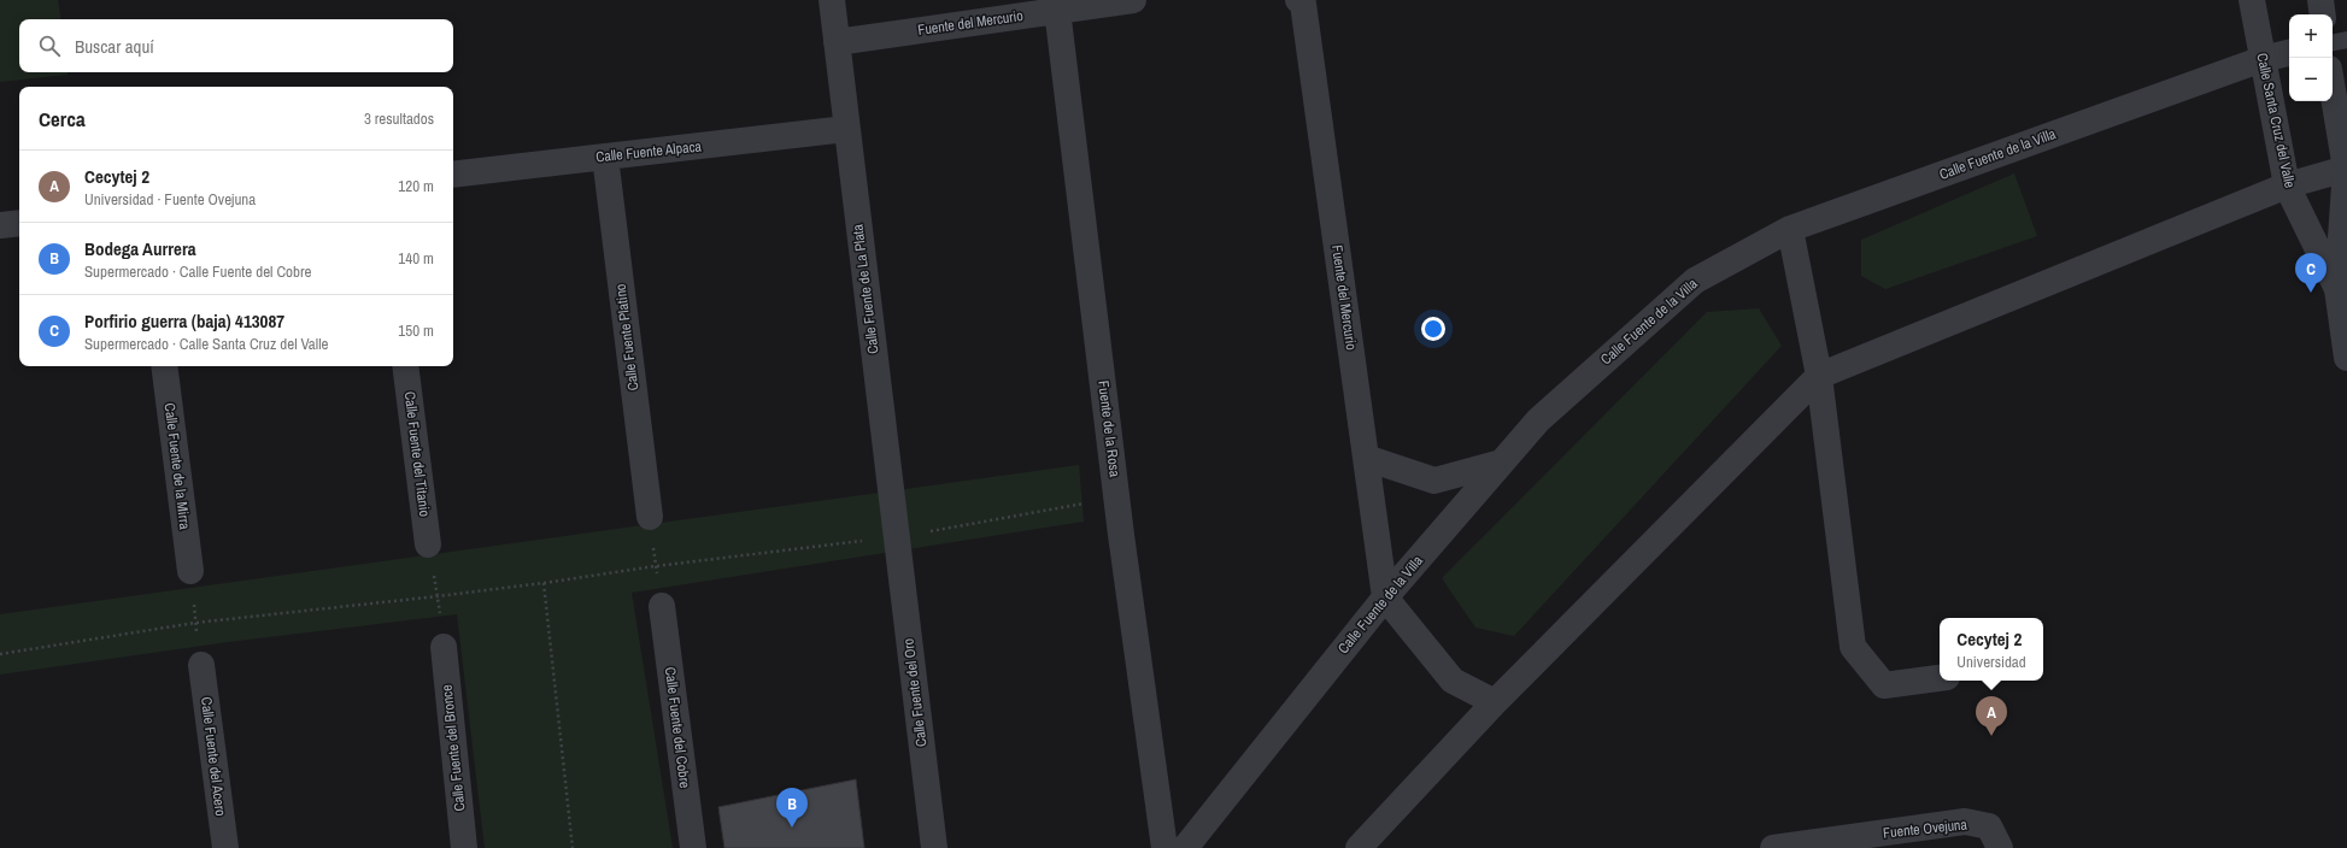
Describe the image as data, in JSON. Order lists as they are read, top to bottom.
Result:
{
  "streets": {
    "street": [
      "Fuente del Mercurio",
      "Calle Santa Cruz del Valle",
      "Calle Fuente Alpaca",
      "Calle Fuente de la Villa",
      "Calle Fuente de La Plata",
      "Calle Fuente Platino",
      "Fuente de la Rosa",
      "Calle Fuente del Titanio",
      "Calle Fuente de la Mirra",
      "Calle Fuente del Oro",
      "Calle Fuente del Cobre",
      "Calle Fuente del Bronce",
      "Calle Fuente del Acero",
      "Fuente Ovejuna"
    ]
  },
  "crossings": [
    ["Fuente del Mercurio", "Calle Fuente de la Villa"],
    ["Fuente del Mercurio", "Calle Fuente de La Plata"],
    ["Fuente del Mercurio", "Fuente de la Rosa"],
    ["Calle Santa Cruz del Valle", "Calle Fuente de la Villa"],
    ["Calle Fuente Alpaca", "Calle Fuente de La Plata"],
    ["Calle Fuente Alpaca", "Calle Fuente Platino"],
    ["Calle Fuente de La Plata", "Calle Fuente del Oro"]
  ],
  "page": {
    "map_buttons": ["+", "−"],
    "search": "Buscar aquí",
    "heading": ["Cerca", "3 resultados"],
    "list": [
      {
        "mark": "A",
        "name": "Cecytej 2",
        "note": "Universidad · Fuente Ovejuna",
        "value": "120 m"
      },
      {
        "mark": "B",
        "name": "Bodega Aurrera",
        "note": "Supermercado · Calle Fuente del Cobre",
        "value": "140 m"
      },
      {
        "mark": "C",
        "name": "Porfirio guerra (baja) 413087",
        "note": "Supermercado · Calle Santa Cruz del Valle",
        "value": "150 m"
      }
    ],
    "pins": ["C", "A", "B"],
    "popup": ["Cecytej 2", "Universidad"]
  }
}
